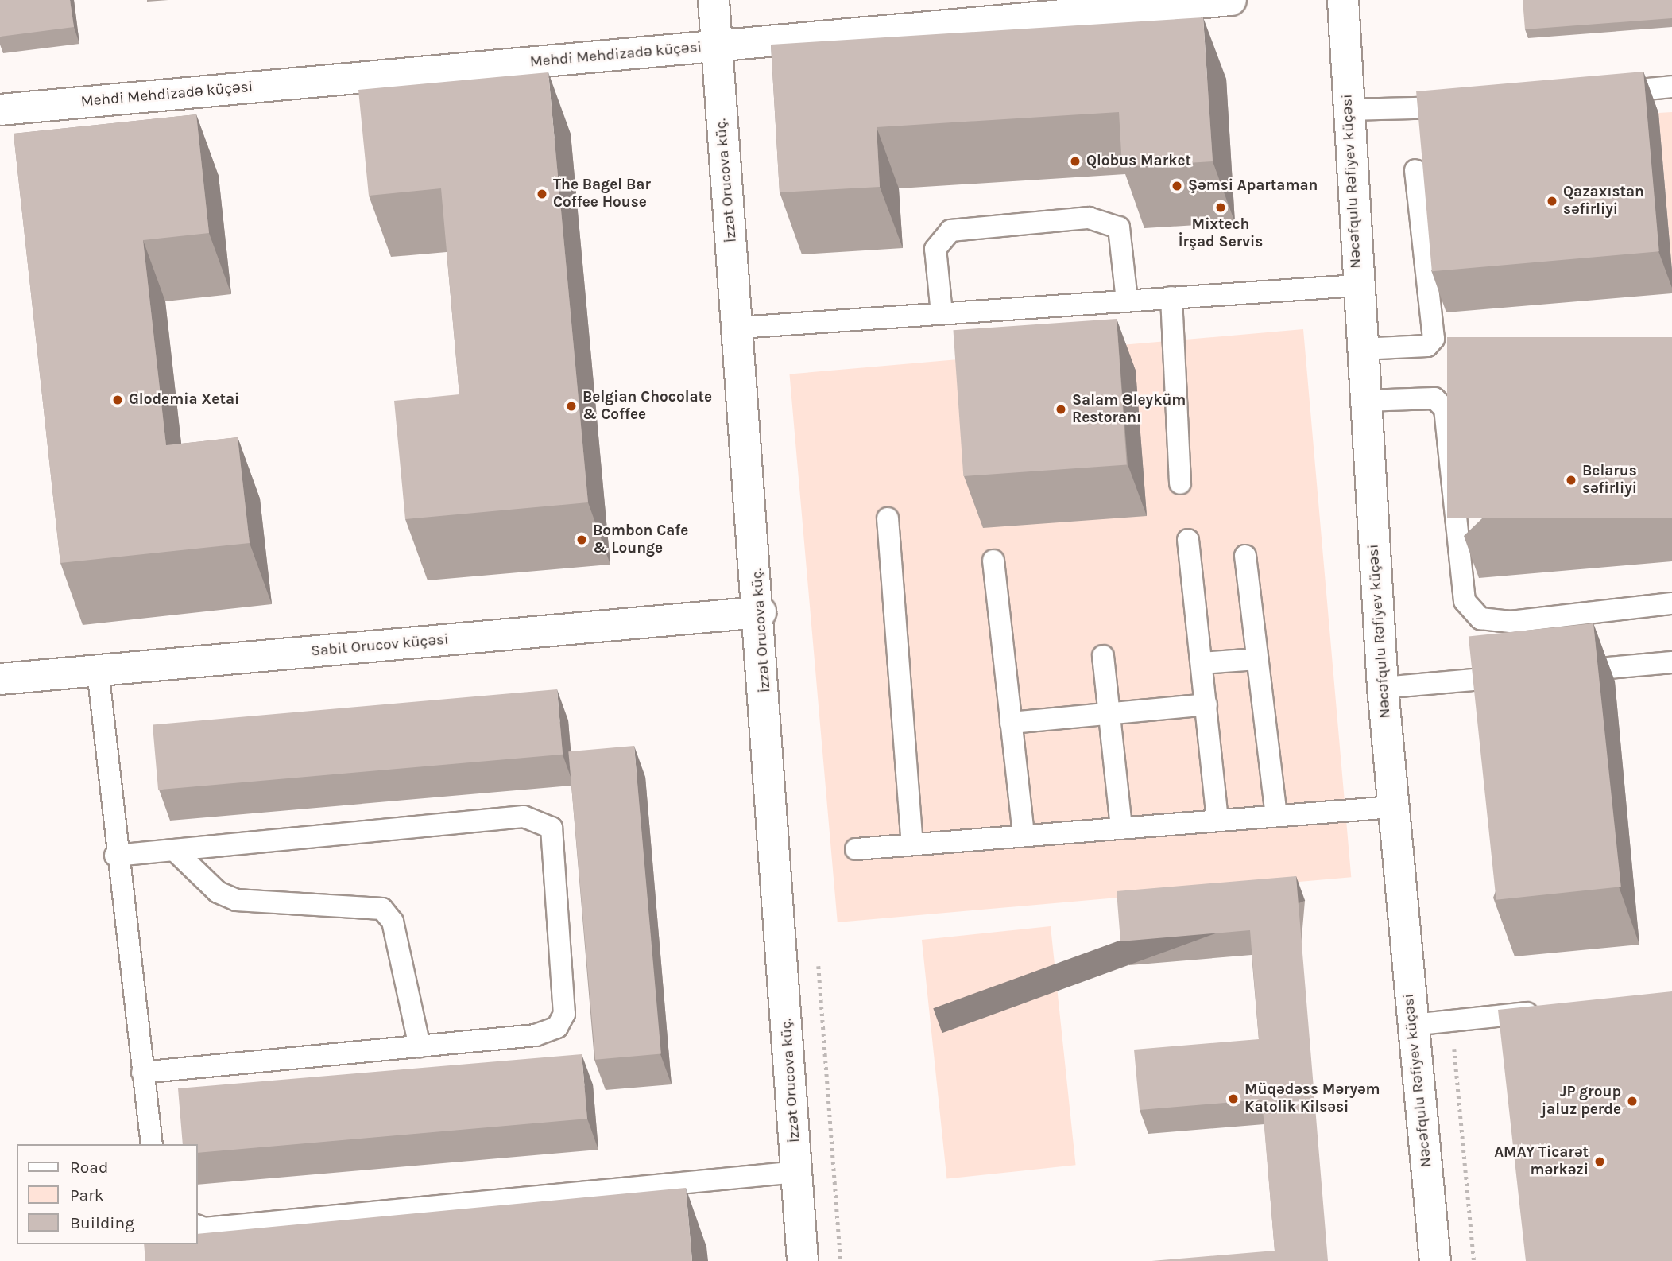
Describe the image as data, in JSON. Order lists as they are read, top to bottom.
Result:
{
  "streets": {
    "main road": [
      "Mehdi Mehdizadə küçəsi",
      "İzzət Orucova küç.",
      "Nəcəfqulu Rəfiyev küçəsi",
      "Sabit Orucov küçəsi"
    ]
  },
  "crossings": [
    ["Mehdi Mehdizadə küçəsi", "İzzət Orucova küç."],
    ["İzzət Orucova küç.", "Sabit Orucov küçəsi"]
  ],
  "places": [
    "Qlobus Market",
    "Şəmsi Apartaman",
    "The Bagel Bar Coffee House",
    "Qazaxıstan səfirliyi",
    "Mixtech İrşad Servis",
    "Glodemia Xetai",
    "Belgian Chocolate & Coffee",
    "Salam Əleyküm Restoranı",
    "Belarus səfirliyi",
    "Bombon Cafe & Lounge",
    "Müqədəss Məryəm Katolik Kilsəsi",
    "JP group jaluz perde",
    "AMAY Ticarət mərkəzi"
  ],
  "legend": ["Road", "Park", "Building"]
}
